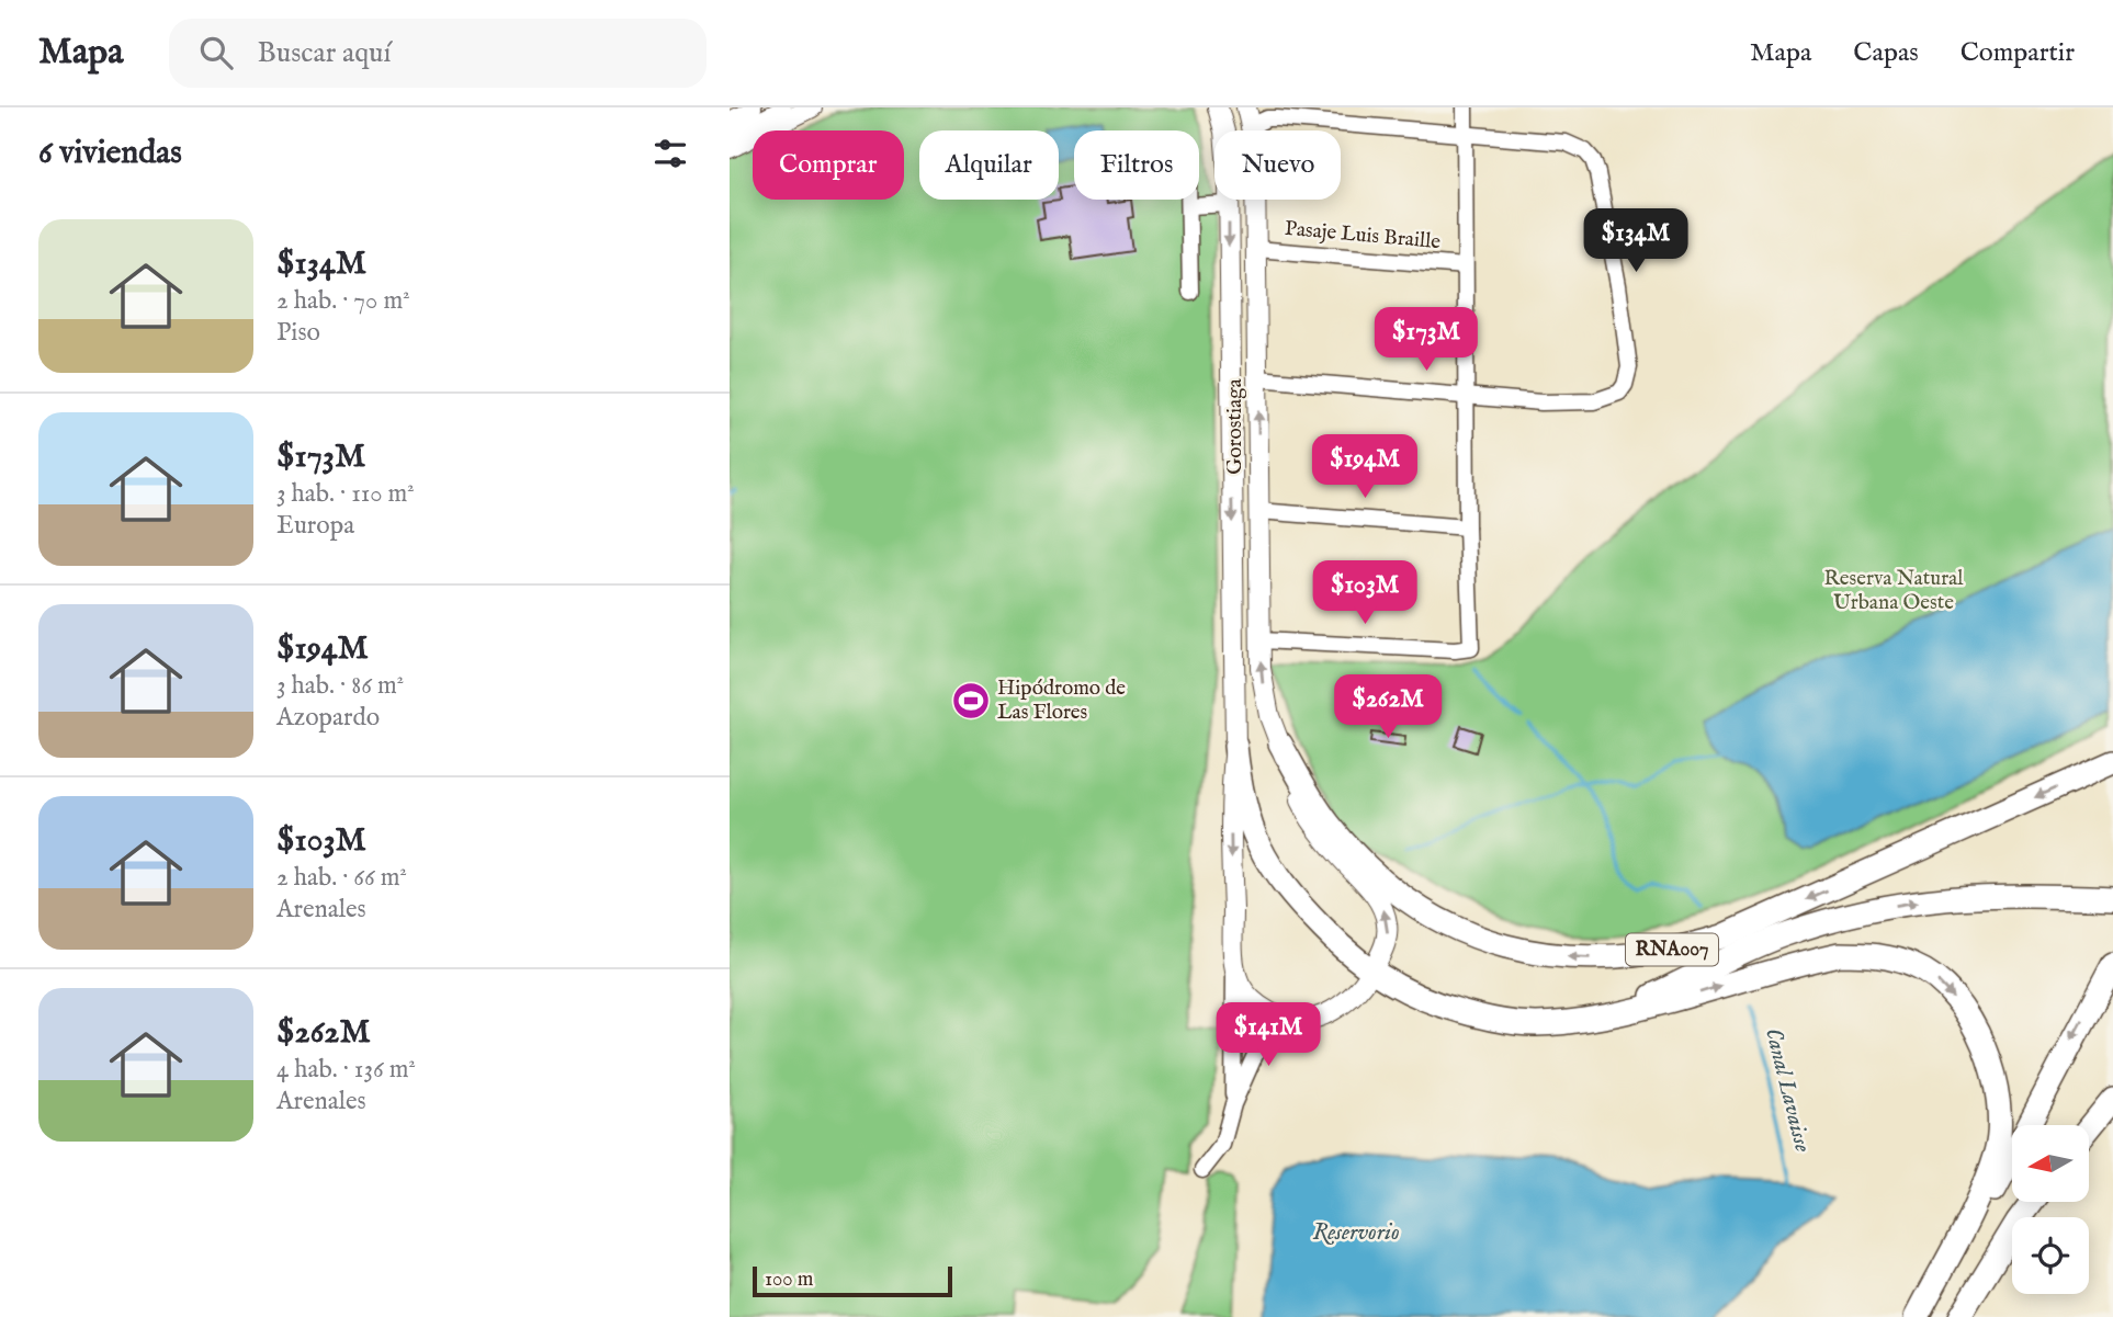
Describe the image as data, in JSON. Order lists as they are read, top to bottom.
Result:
{
  "streets": {
    "highway": ["RNA007"],
    "main road": ["Gorostiaga"],
    "street": ["Pasaje Luis Braille"]
  },
  "crossings": [
    ["Pasaje Luis Braille", "Gorostiaga"],
    ["Gorostiaga", "RNA007"]
  ],
  "water": ["Canal Lavaisse", "Reservorio"],
  "parks": ["Reserva Natural Urbana Oeste"],
  "places": {
    "sports": ["Hipódromo de Las Flores"]
  },
  "scale_bar": "100 m",
  "north": "left",
  "page": {
    "header": "Mapa",
    "search": "Buscar aquí",
    "nav": ["Mapa", "Capas", "Compartir"],
    "heading": "6 viviendas",
    "chip": [
      "Comprar",
      "Alquilar",
      "Filtros",
      "Nuevo"
    ],
    "list": [
      {
        "name": "$134M",
        "note": "2 hab. · 70 m² · Piso"
      },
      {
        "name": "$173M",
        "note": "3 hab. · 110 m² · Europa"
      },
      {
        "name": "$194M",
        "note": "3 hab. · 86 m² · Azopardo"
      },
      {
        "name": "$103M",
        "note": "2 hab. · 66 m² · Arenales"
      },
      {
        "name": "$262M",
        "note": "4 hab. · 136 m² · Arenales"
      }
    ],
    "price": [
      "$134M",
      "$173M",
      "$194M",
      "$103M",
      "$262M",
      "$141M"
    ],
    "scale": "100 m"
  }
}
